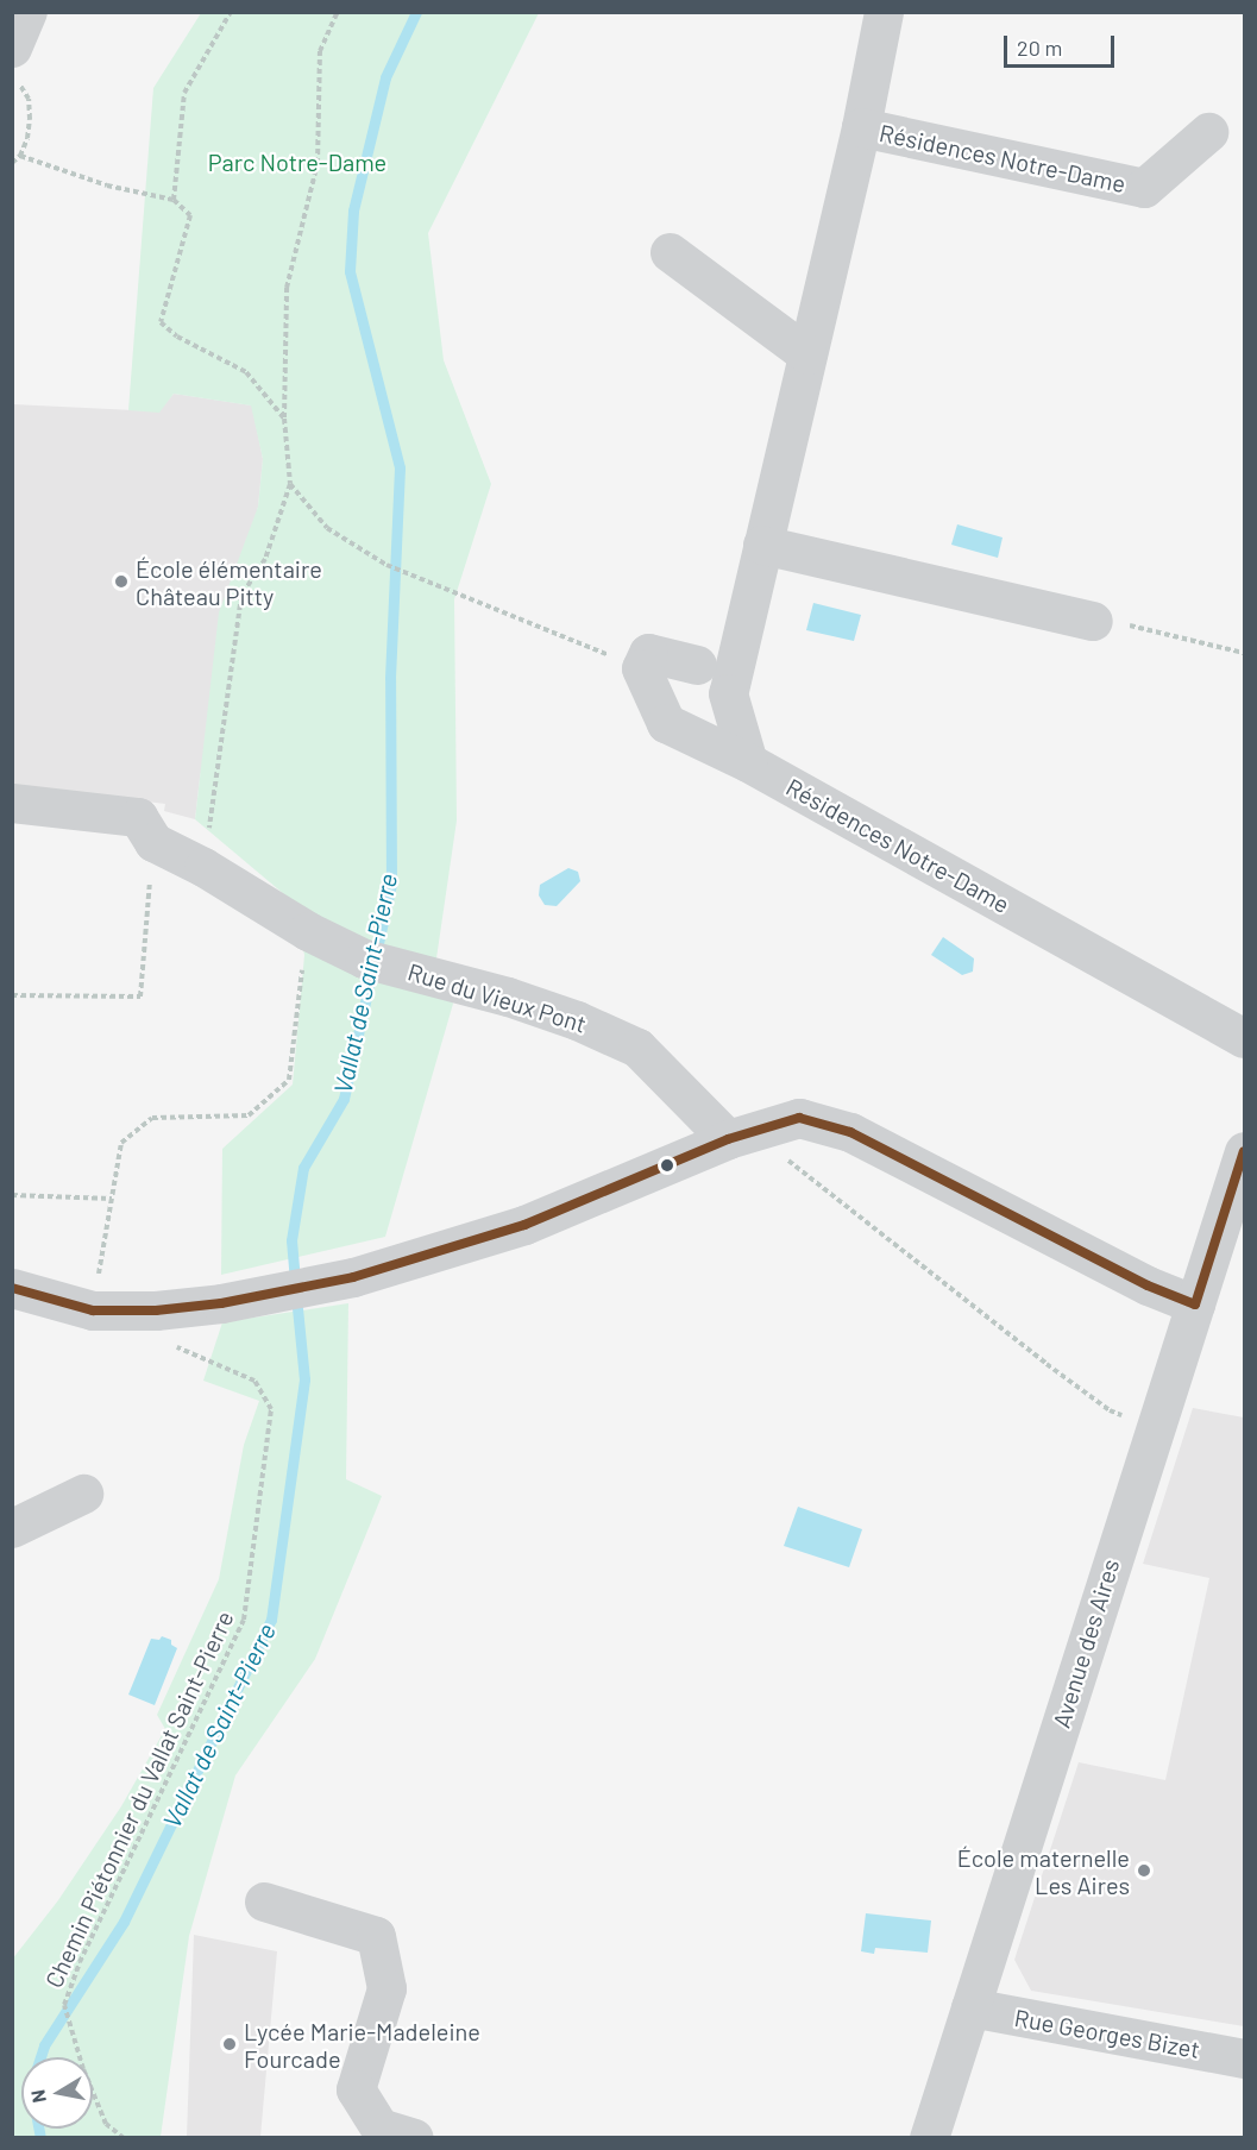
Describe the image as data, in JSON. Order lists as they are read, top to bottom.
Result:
{
  "streets": {
    "street": [
      "Résidences Notre-Dame",
      "Rue du Vieux Pont",
      "Avenue des Aires",
      "Rue Georges Bizet"
    ],
    "path": ["Chemin Piétonnier du Vallat Saint-Pierre"]
  },
  "crossings": [
    ["Avenue des Aires", "Rue Georges Bizet"]
  ],
  "water": ["Vallat de Saint-Pierre"],
  "parks": ["Parc Notre-Dame"],
  "places": ["École élémentaire Château Pitty", "École maternelle Les Aires", "Lycée Marie-Madeleine Fourcade"],
  "scale_bar": "20 m",
  "north": "left"
}
